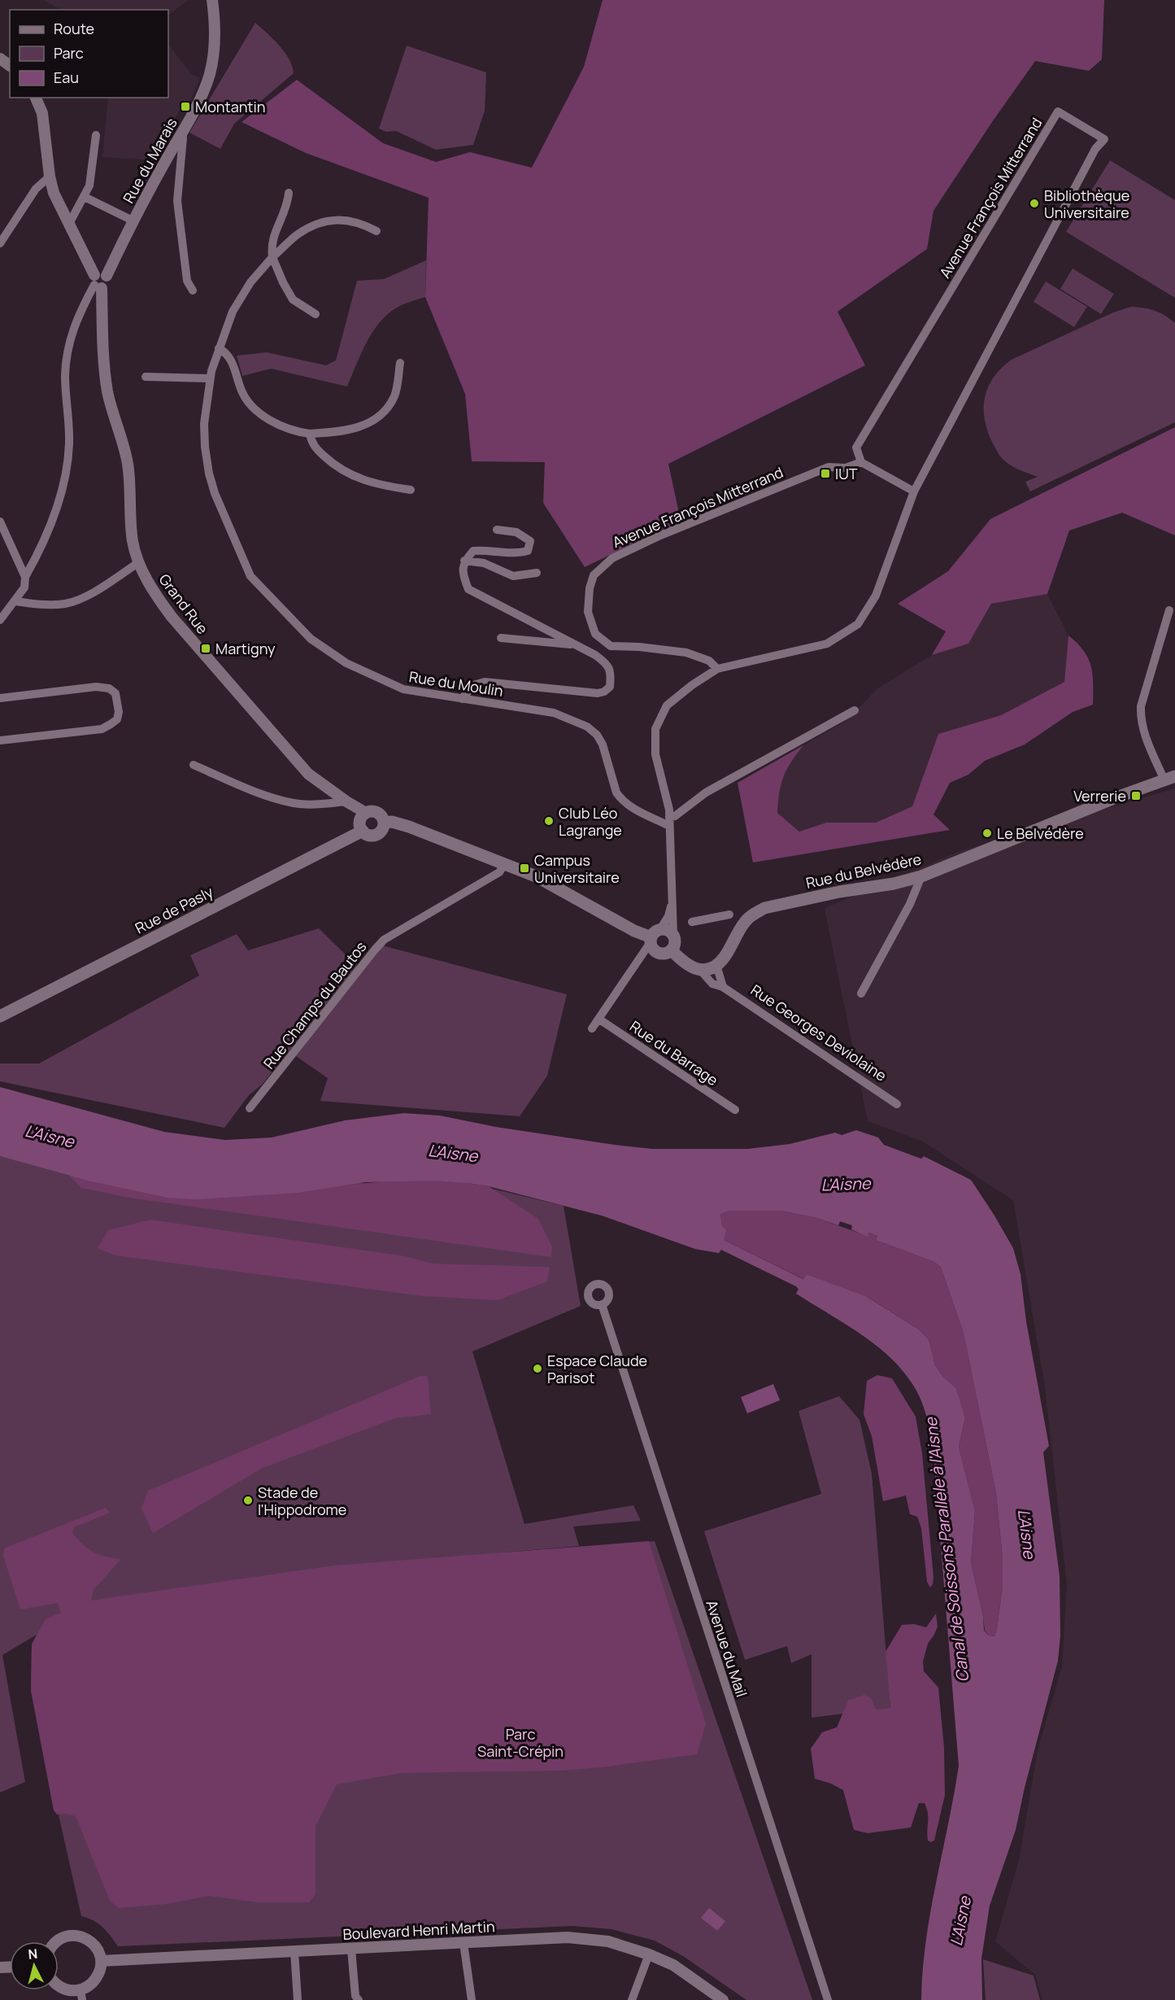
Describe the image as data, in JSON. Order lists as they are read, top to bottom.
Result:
{
  "streets": {
    "main road": ["Rue du Belvédère", "Rue de Pasly", "Rue Georges Deviolaine"],
    "street": [
      "Rue du Marais",
      "Avenue François Mitterrand",
      "Grand Rue",
      "Rue du Moulin",
      "Rue Champs du Bautos",
      "Rue du Barrage",
      "Avenue du Mail",
      "Boulevard Henri Martin"
    ]
  },
  "crossings": [
    ["Rue du Marais", "Grand Rue"],
    ["Avenue François Mitterrand", "Rue du Moulin"],
    ["Avenue François Mitterrand", "Rue Georges Deviolaine"],
    ["Avenue François Mitterrand", "Rue du Barrage"],
    ["Grand Rue", "Rue de Pasly"]
  ],
  "water": ["L'Aisne", "Canal de Soissons Parallèle à l'Aisne"],
  "parks": ["Parc Saint-Crépin"],
  "places": {
    "transit": [
      "Montantin",
      "IUT",
      "Martigny",
      "Verrerie",
      "Campus Universitaire"
    ],
    "other": [
      "Bibliothèque Universitaire",
      "Club Léo Lagrange",
      "Le Belvédère",
      "Espace Claude Parisot",
      "Stade de l'Hippodrome"
    ]
  },
  "legend": ["Route", "Parc", "Eau"],
  "north": "top"
}
